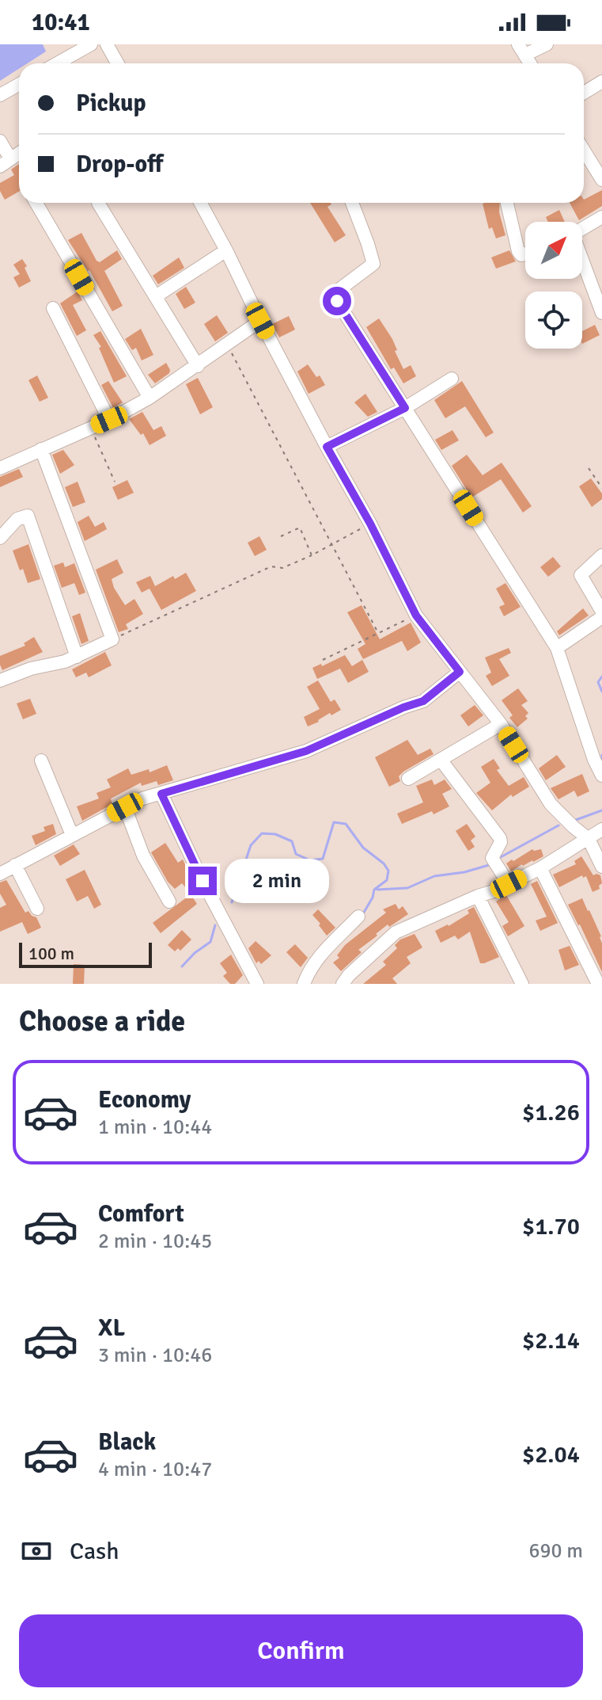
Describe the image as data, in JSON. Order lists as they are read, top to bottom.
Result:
{
  "scale_bar": "100 m",
  "north": "top right",
  "page": {
    "status": "10:41",
    "banner": ["Pickup", "Drop-off"],
    "bubble": "2 min",
    "scale": "100 m",
    "heading": "Choose a ride",
    "list": [
      {
        "name": "Economy",
        "note": "1 min · 10:44",
        "value": "$1.26"
      },
      {
        "name": "Comfort",
        "note": "2 min · 10:45",
        "value": "$1.70"
      },
      {
        "name": "XL",
        "note": "3 min · 10:46",
        "value": "$2.14"
      },
      {
        "name": "Black",
        "note": "4 min · 10:47",
        "value": "$2.04"
      }
    ],
    "pay": ["Cash", "690 m"],
    "buttons": "Confirm"
  }
}
